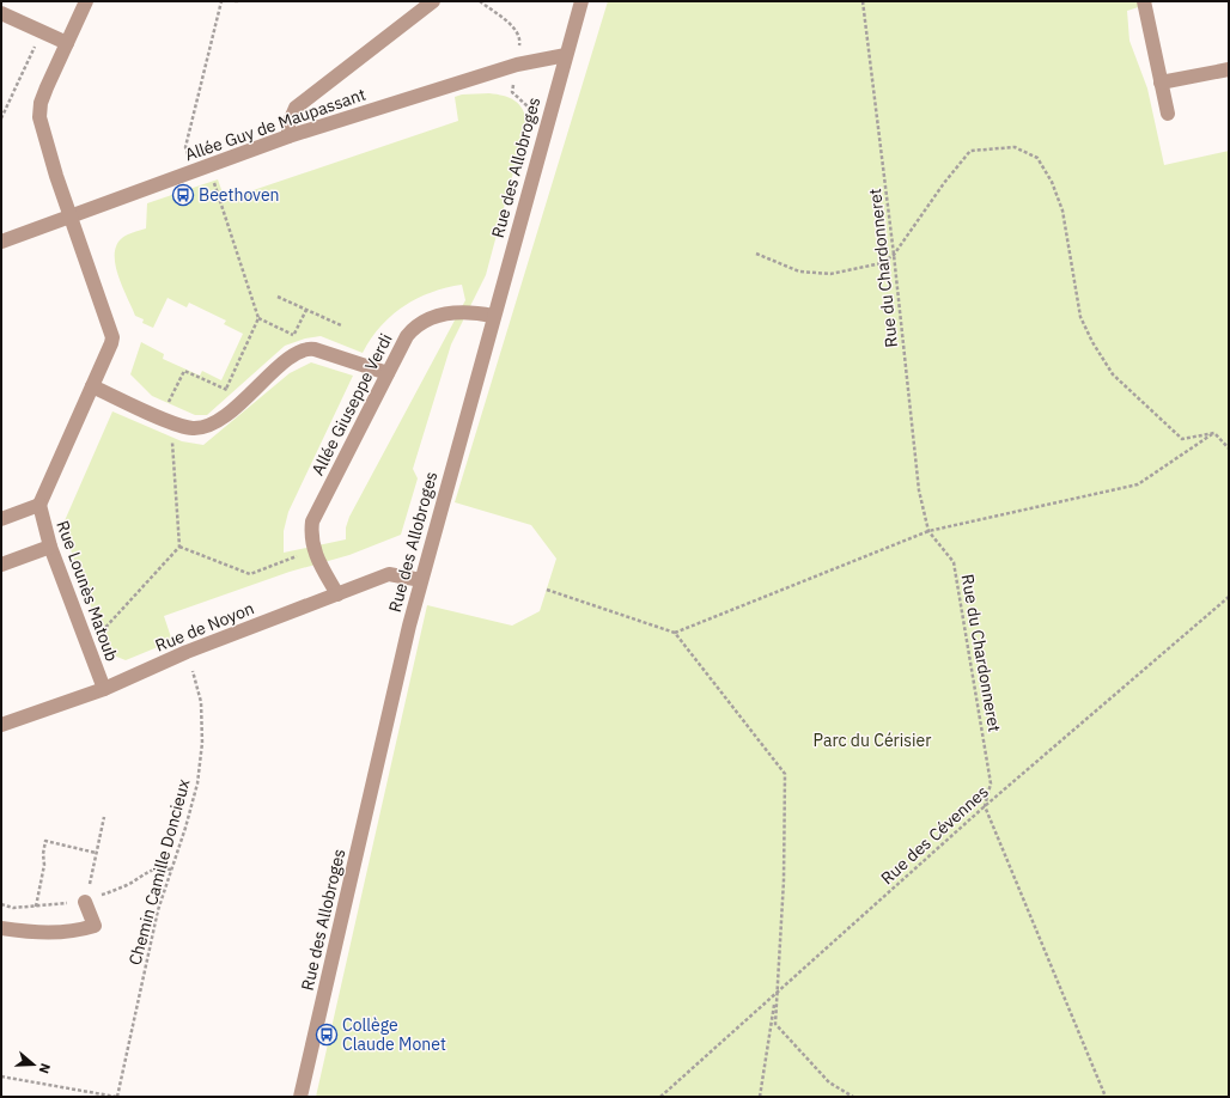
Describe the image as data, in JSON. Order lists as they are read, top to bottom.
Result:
{
  "streets": {
    "street": [
      "Allée Guy de Maupassant",
      "Rue des Allobroges",
      "Allée Giuseppe Verdi",
      "Rue Lounès Matoub",
      "Rue de Noyon"
    ],
    "path": ["Rue du Chardonneret", "Rue des Cévennes", "Chemin Camille Doncieux"]
  },
  "crossings": [
    ["Allée Guy de Maupassant", "Rue des Allobroges"],
    ["Rue des Allobroges", "Allée Giuseppe Verdi"],
    ["Rue des Allobroges", "Rue de Noyon"],
    ["Rue du Chardonneret", "Rue des Cévennes"],
    ["Rue Lounès Matoub", "Rue de Noyon"],
    ["Rue de Noyon", "Chemin Camille Doncieux"]
  ],
  "parks": ["Parc du Cérisier"],
  "places": {
    "bus stop": ["Beethoven", "Collège Claude Monet"]
  },
  "north": "right"
}
